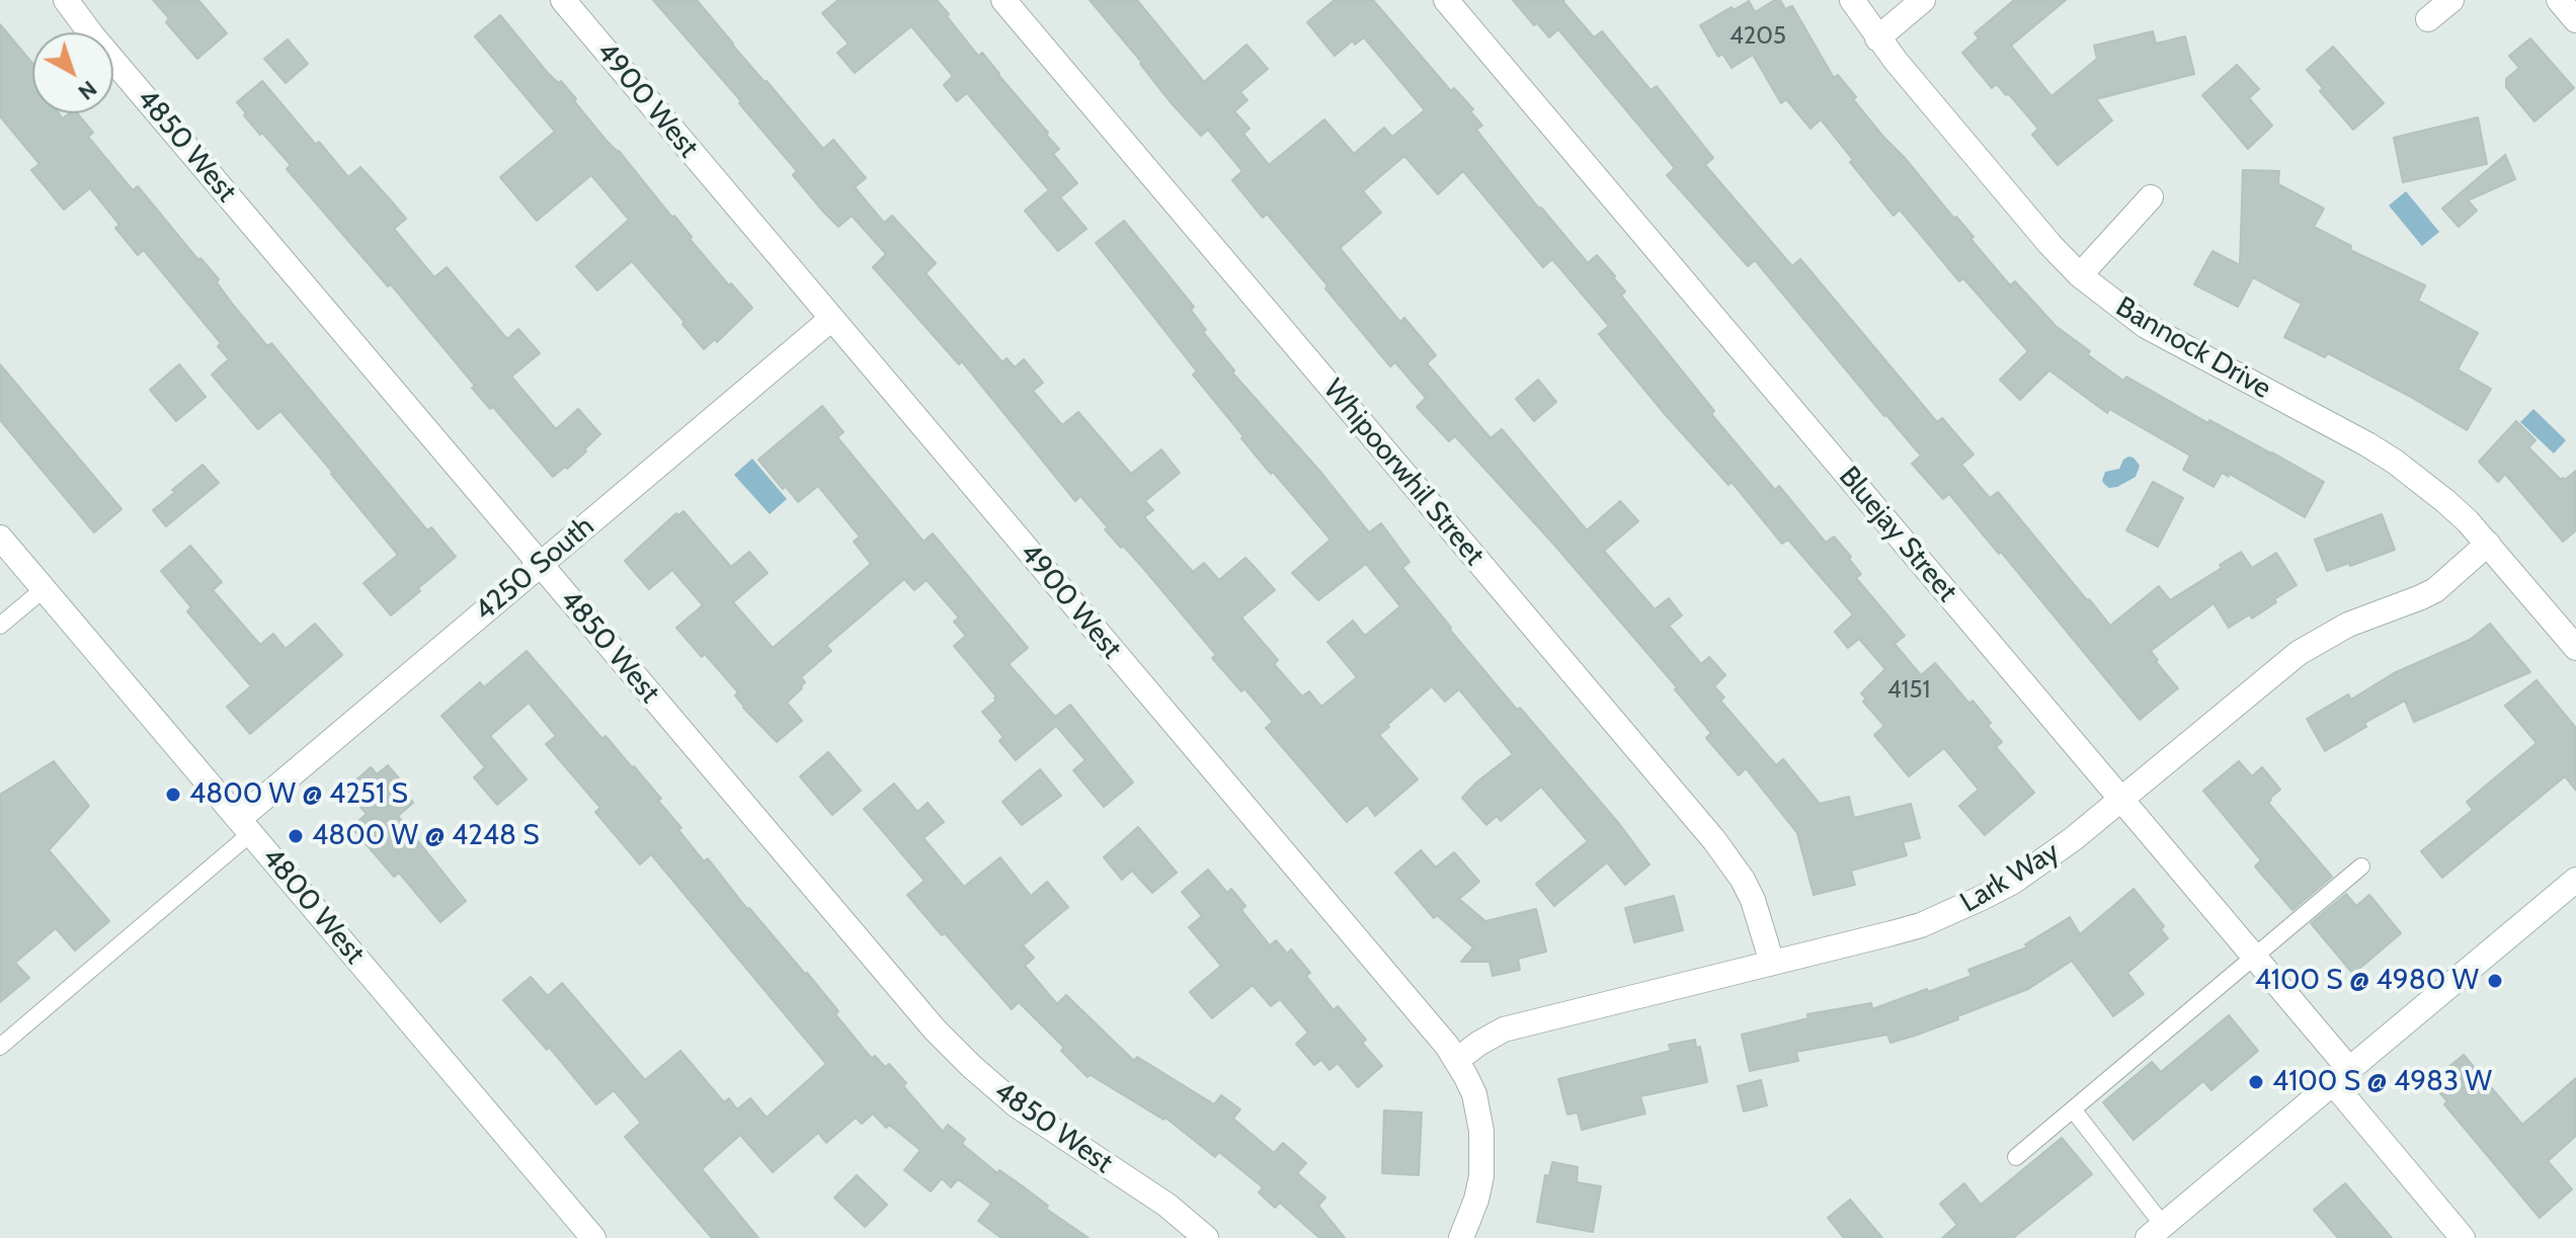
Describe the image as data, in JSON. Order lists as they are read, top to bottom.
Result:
{
  "streets": {
    "street": [
      "4900 West",
      "4850 West",
      "Bannock Drive",
      "Whipoorwhil Street",
      "Bluejay Street",
      "4250 South",
      "Lark Way",
      "4800 West"
    ]
  },
  "crossings": [
    ["4900 West", "4250 South"],
    ["4900 West", "Lark Way"],
    ["4850 West", "4250 South"],
    ["Bannock Drive", "Lark Way"],
    ["Whipoorwhil Street", "Lark Way"],
    ["Bluejay Street", "Lark Way"],
    ["4250 South", "4800 West"]
  ],
  "places": [
    "4800 W @ 4251 S",
    "4800 W @ 4248 S",
    "4100 S @ 4980 W",
    "4100 S @ 4983 W"
  ],
  "house_numbers": ["4205", "4151"],
  "north": "bottom right"
}
